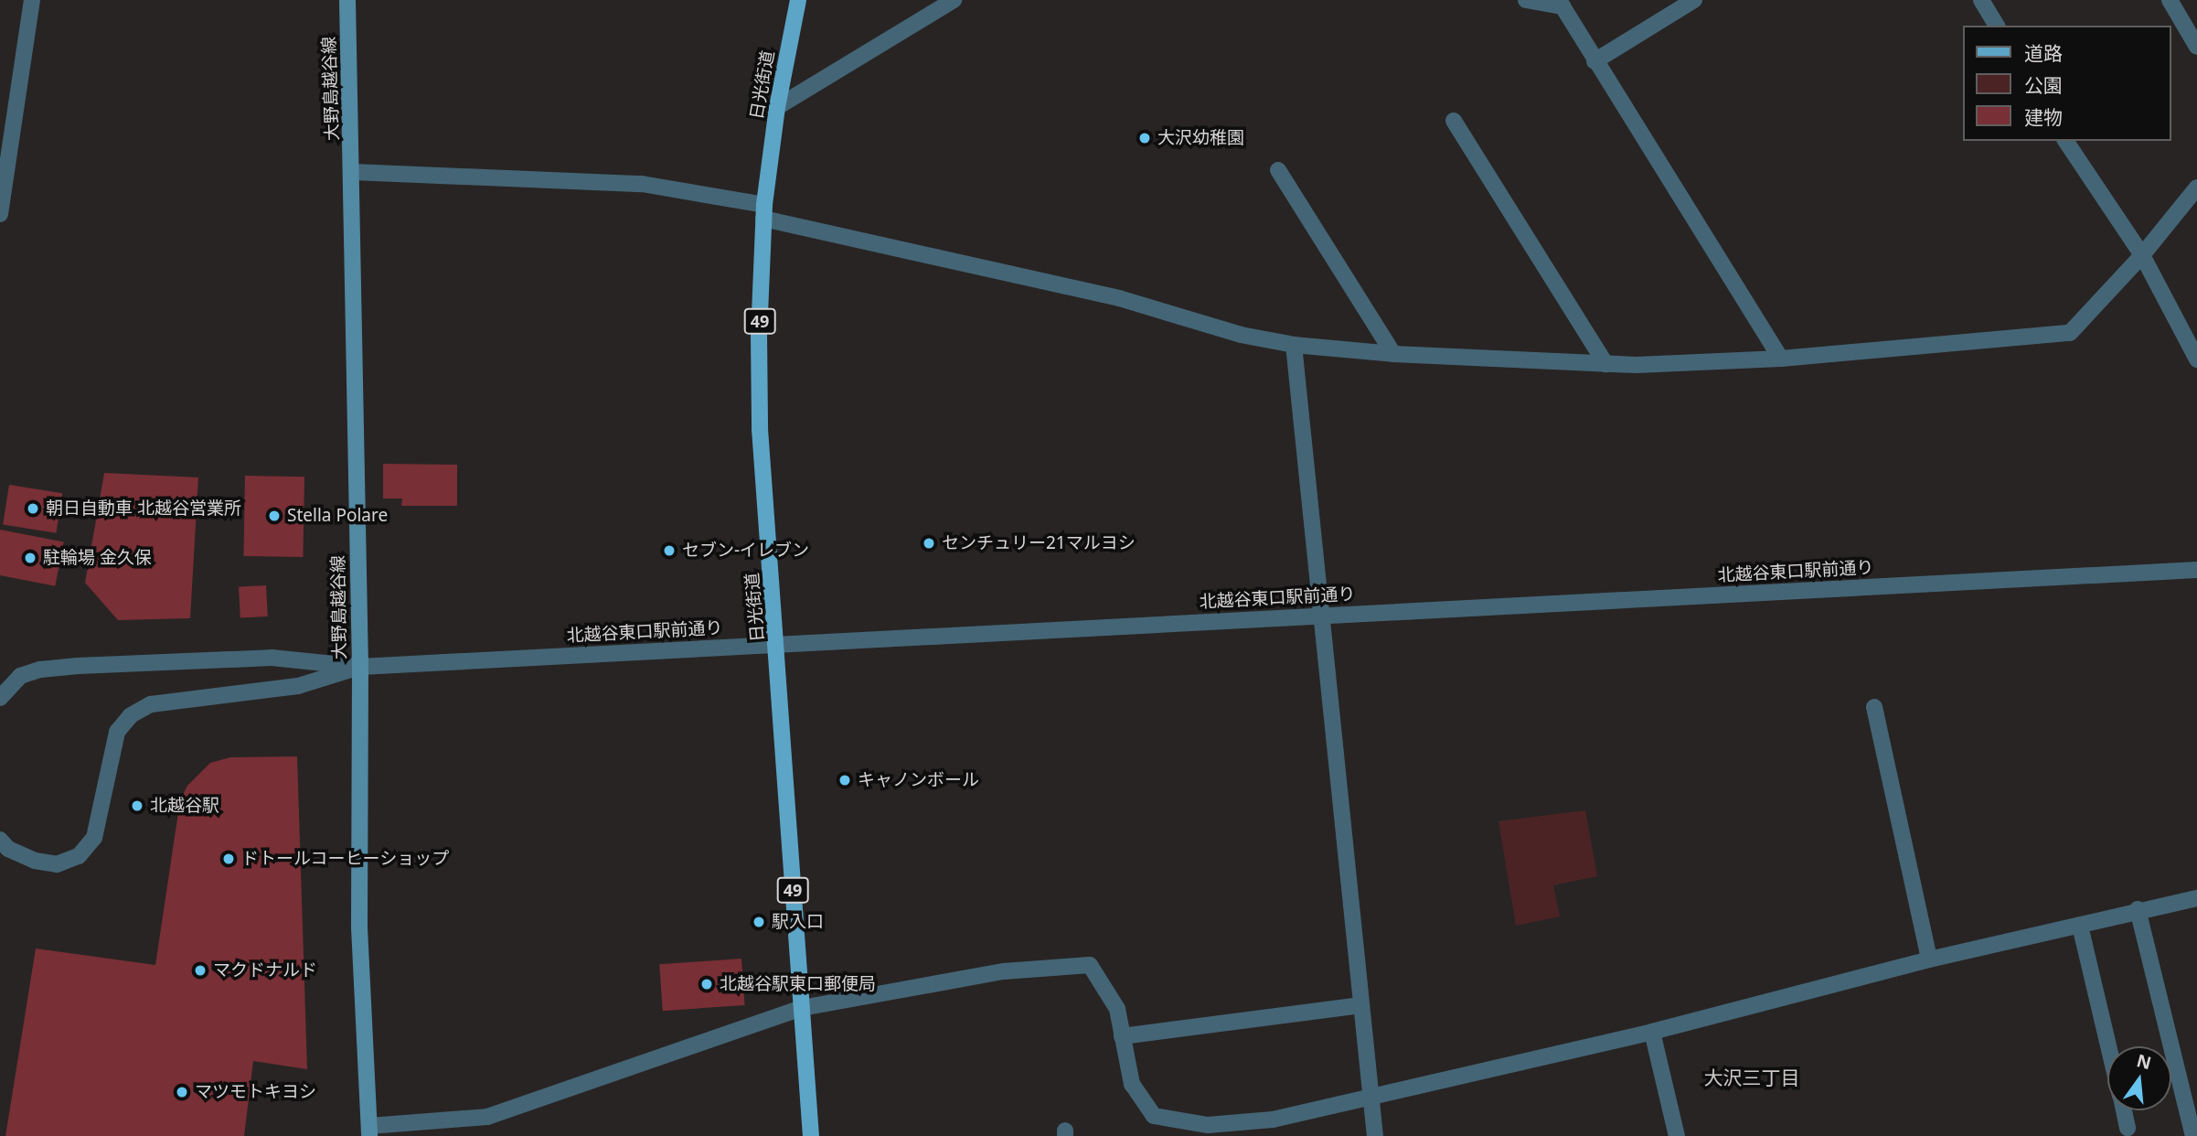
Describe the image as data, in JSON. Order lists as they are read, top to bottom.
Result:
{
  "streets": {
    "main road": ["日光街道", "大野島越谷線", "49"],
    "street": ["北越谷東口駅前通り"]
  },
  "crossings": [
    ["日光街道", "北越谷東口駅前通り"],
    ["大野島越谷線", "北越谷東口駅前通り"]
  ],
  "districts": ["大沢三丁目"],
  "places": [
    "大沢幼稚園",
    "朝日自動車 北越谷営業所",
    "Stella Polare",
    "センチュリー21マルヨシ",
    "セブン-イレブン",
    "駐輪場 金久保",
    "キャノンボール",
    "北越谷駅",
    "ドトールコーヒーショップ",
    "駅入口",
    "マクドナルド",
    "北越谷駅東口郵便局",
    "マツモトキヨシ"
  ],
  "legend": ["道路", "公園", "建物"],
  "north": "top"
}
